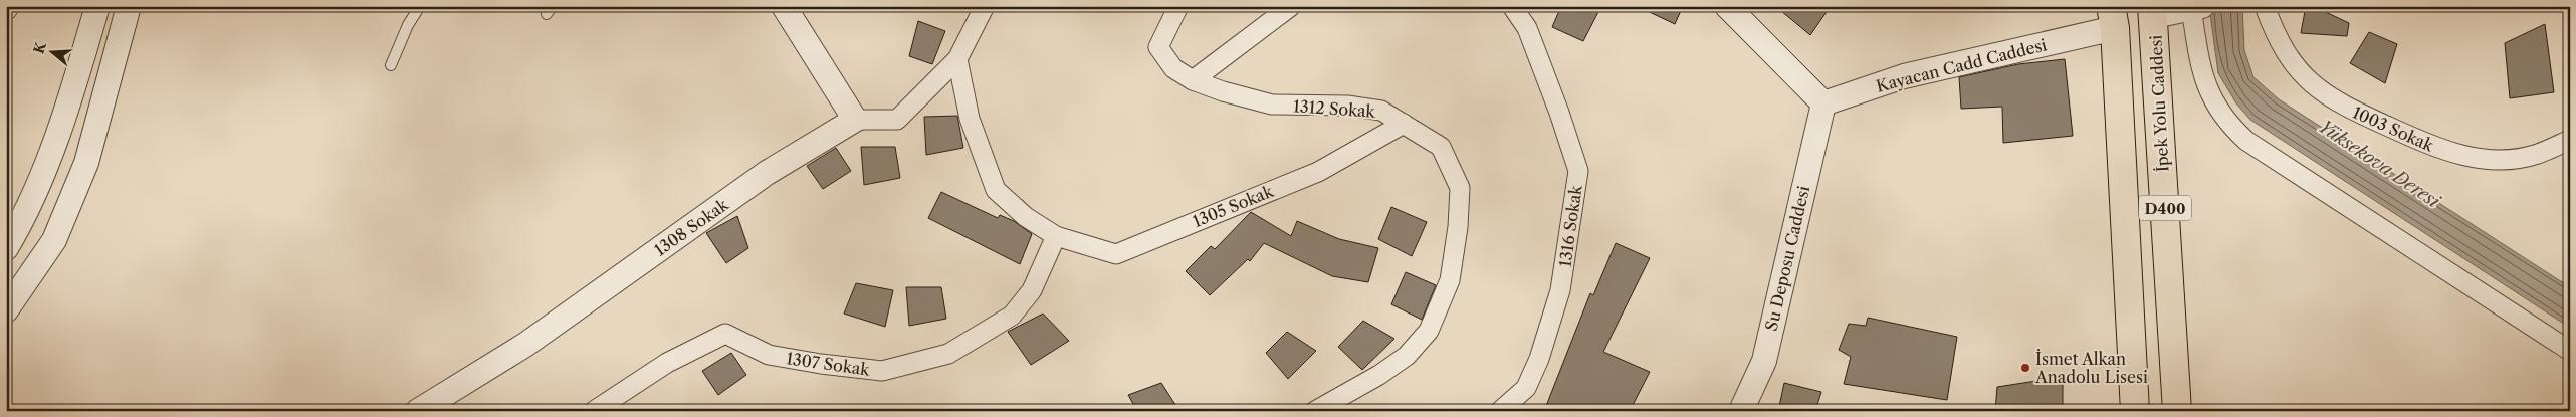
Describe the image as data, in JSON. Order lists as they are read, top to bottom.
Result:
{
  "streets": {
    "highway": ["İpek Yolu Caddesi", "D400"],
    "street": [
      "Kayacan Cadd Caddesi",
      "1312 Sokak",
      "1003 Sokak",
      "1305 Sokak",
      "1316 Sokak",
      "1308 Sokak",
      "Su Deposu Caddesi",
      "1307 Sokak"
    ]
  },
  "crossings": [
    ["Kayacan Cadd Caddesi", "D400"],
    ["Kayacan Cadd Caddesi", "Su Deposu Caddesi"],
    ["1312 Sokak", "1305 Sokak"],
    ["1305 Sokak", "1307 Sokak"]
  ],
  "water": ["Yüksekova Deresi"],
  "places": ["İsmet Alkan Anadolu Lisesi"],
  "north": "left"
}
